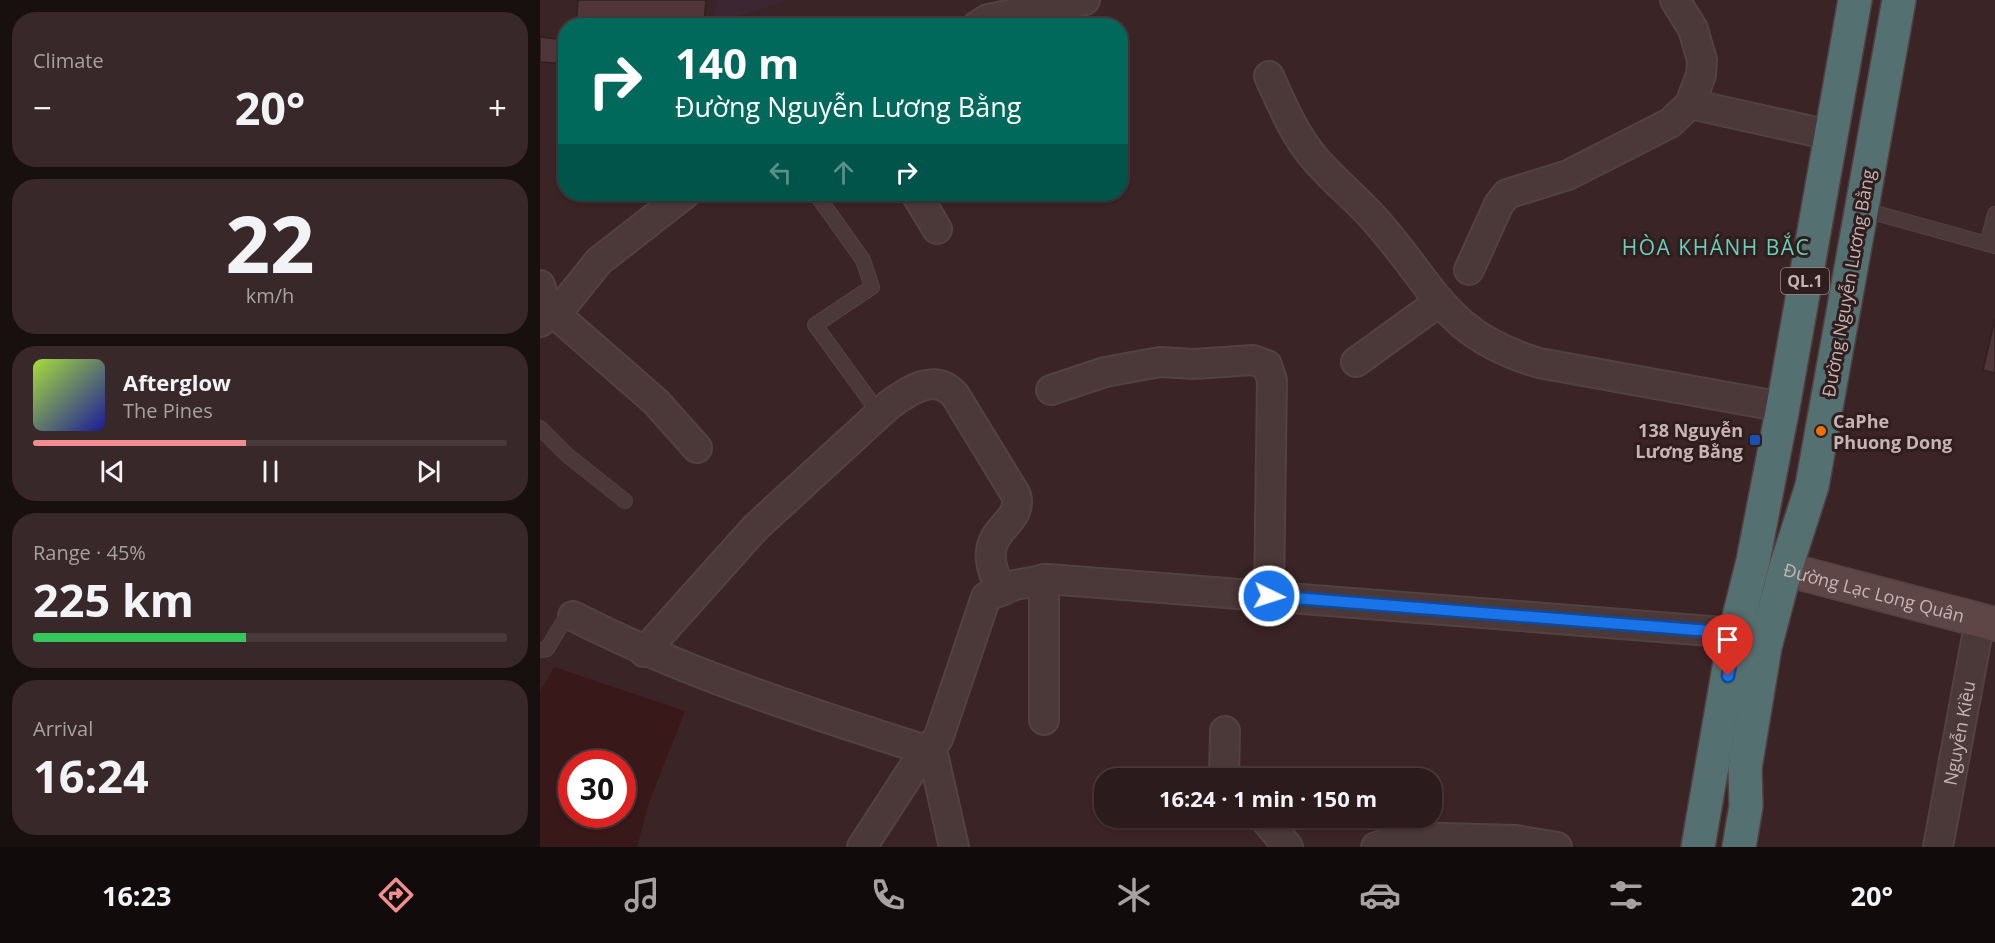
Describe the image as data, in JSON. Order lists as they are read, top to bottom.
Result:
{
  "streets": {
    "highway": ["QL.1", "Đường Nguyễn Lương Bằng"],
    "street": ["Đường Lạc Long Quân", "Nguyễn Kiều"]
  },
  "crossings": [
    ["QL.1", "Đường Lạc Long Quân"],
    ["Đường Nguyễn Lương Bằng", "Đường Lạc Long Quân"],
    ["Đường Lạc Long Quân", "Nguyễn Kiều"]
  ],
  "districts": ["HÒA KHÁNH BẮC"],
  "places": {
    "other": ["CaPhe Phuong Dong"],
    "transit": ["138 Nguyễn Lương Bằng"]
  },
  "page": {
    "tile": [
      "Climate",
      ["22", "km/h"],
      ["Range · 45%", "225 km"],
      ["Arrival", "16:24"]
    ],
    "turn": ["140 m", "Đường Nguyễn Lương Bằng"],
    "heat": ["−", "20°", "+"],
    "song": ["Afterglow", "The Pines"],
    "limit": "30",
    "trip": "16:24 · 1 min · 150 m",
    "tabs": ["16:23", "20°"]
  }
}
